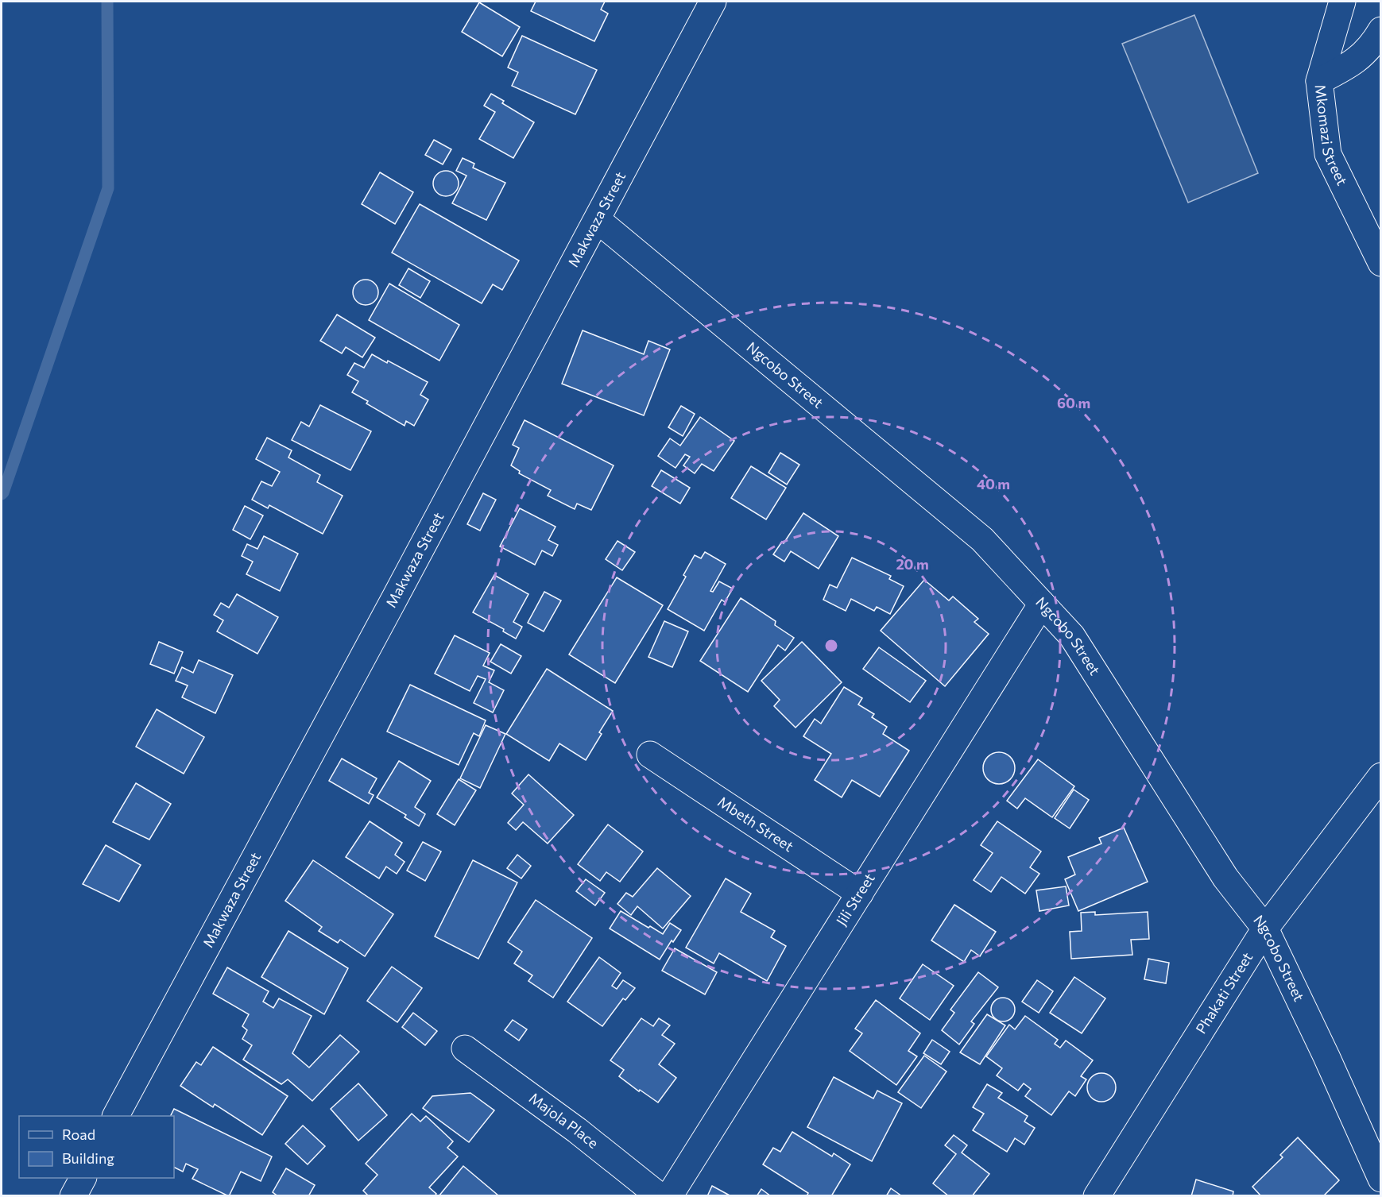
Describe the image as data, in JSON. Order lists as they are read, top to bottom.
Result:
{
  "streets": {
    "street": [
      "Mkomazi Street",
      "Makwaza Street",
      "Ngcobo Street",
      "Mbeth Street",
      "Jili Street",
      "Phakati Street",
      "Majola Place"
    ]
  },
  "crossings": [
    ["Makwaza Street", "Ngcobo Street"],
    ["Ngcobo Street", "Jili Street"],
    ["Ngcobo Street", "Phakati Street"],
    ["Mbeth Street", "Jili Street"]
  ],
  "legend": ["Road", "Building"],
  "rings": ["60 m", "40 m", "20 m"]
}
